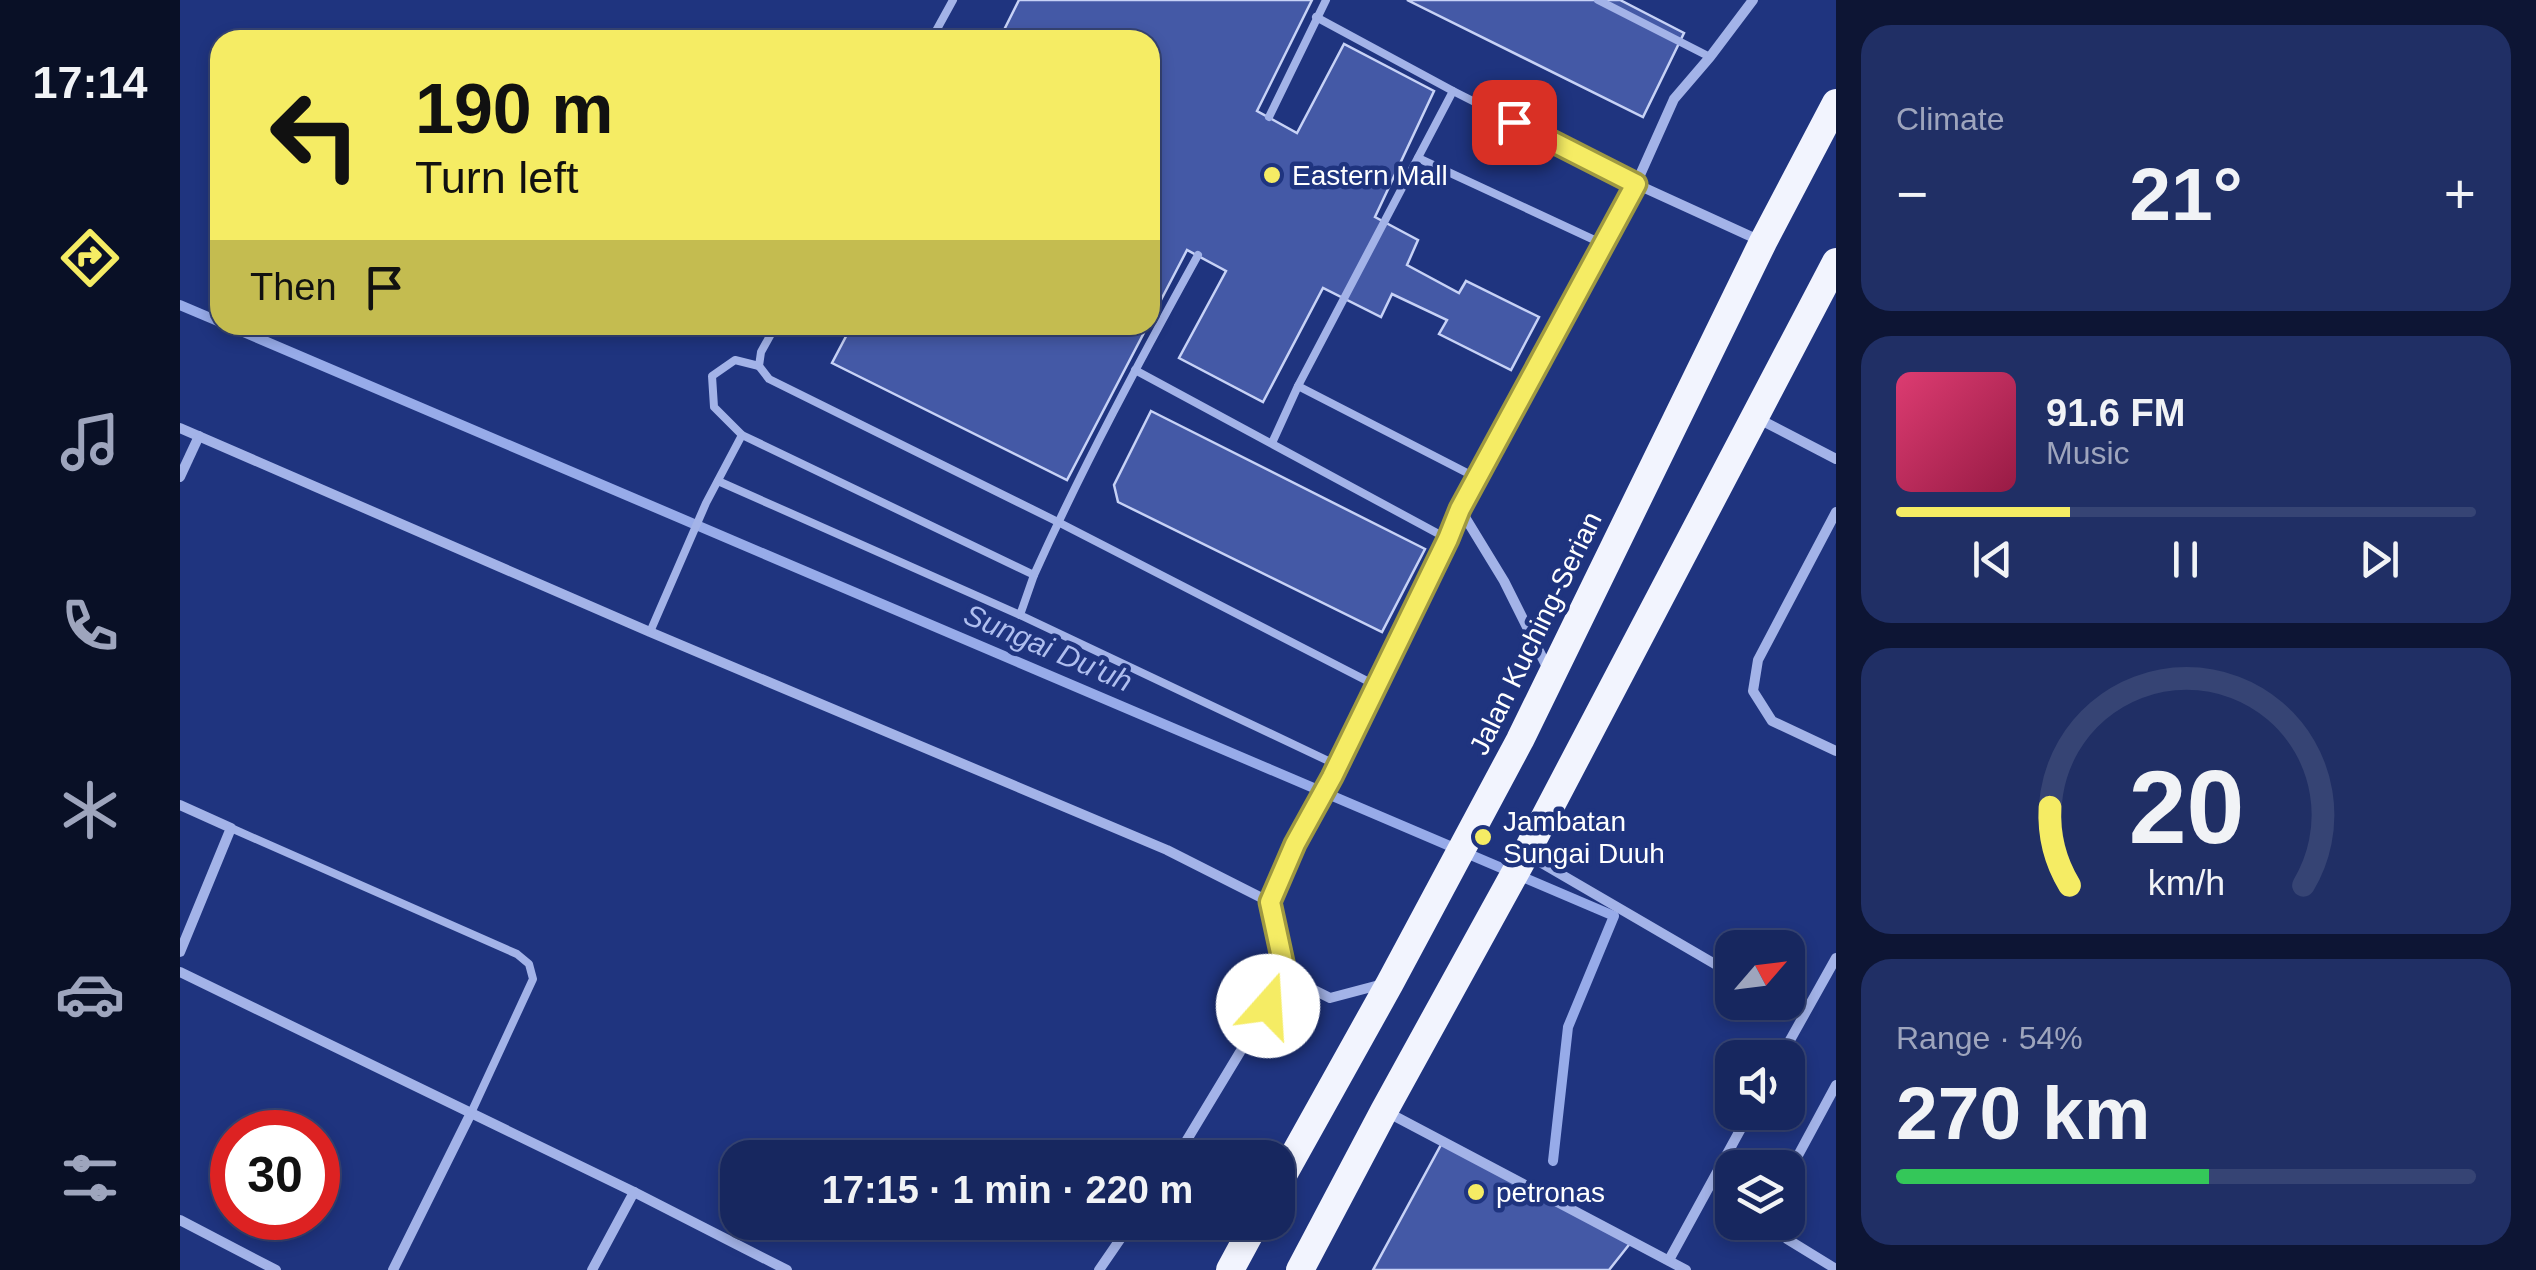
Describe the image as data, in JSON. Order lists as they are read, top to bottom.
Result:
{
  "streets": {
    "highway": ["Jalan Kuching-Serian"]
  },
  "water": ["Sungai Du'uh"],
  "places": ["Eastern Mall", "Jambatan Sungai Duuh", "petronas"],
  "north": "top right",
  "page": {
    "tabs": "17:14",
    "tile": [
      "Climate",
      ["Range · 54%", "270 km"]
    ],
    "turn": ["190 m", "Turn left"],
    "heat": ["−", "21°", "+"],
    "then": "Then",
    "song": ["91.6 FM", "Music"],
    "limit": "30",
    "trip": "17:15 · 1 min · 220 m",
    "gauge": ["20", "km/h"]
  }
}
